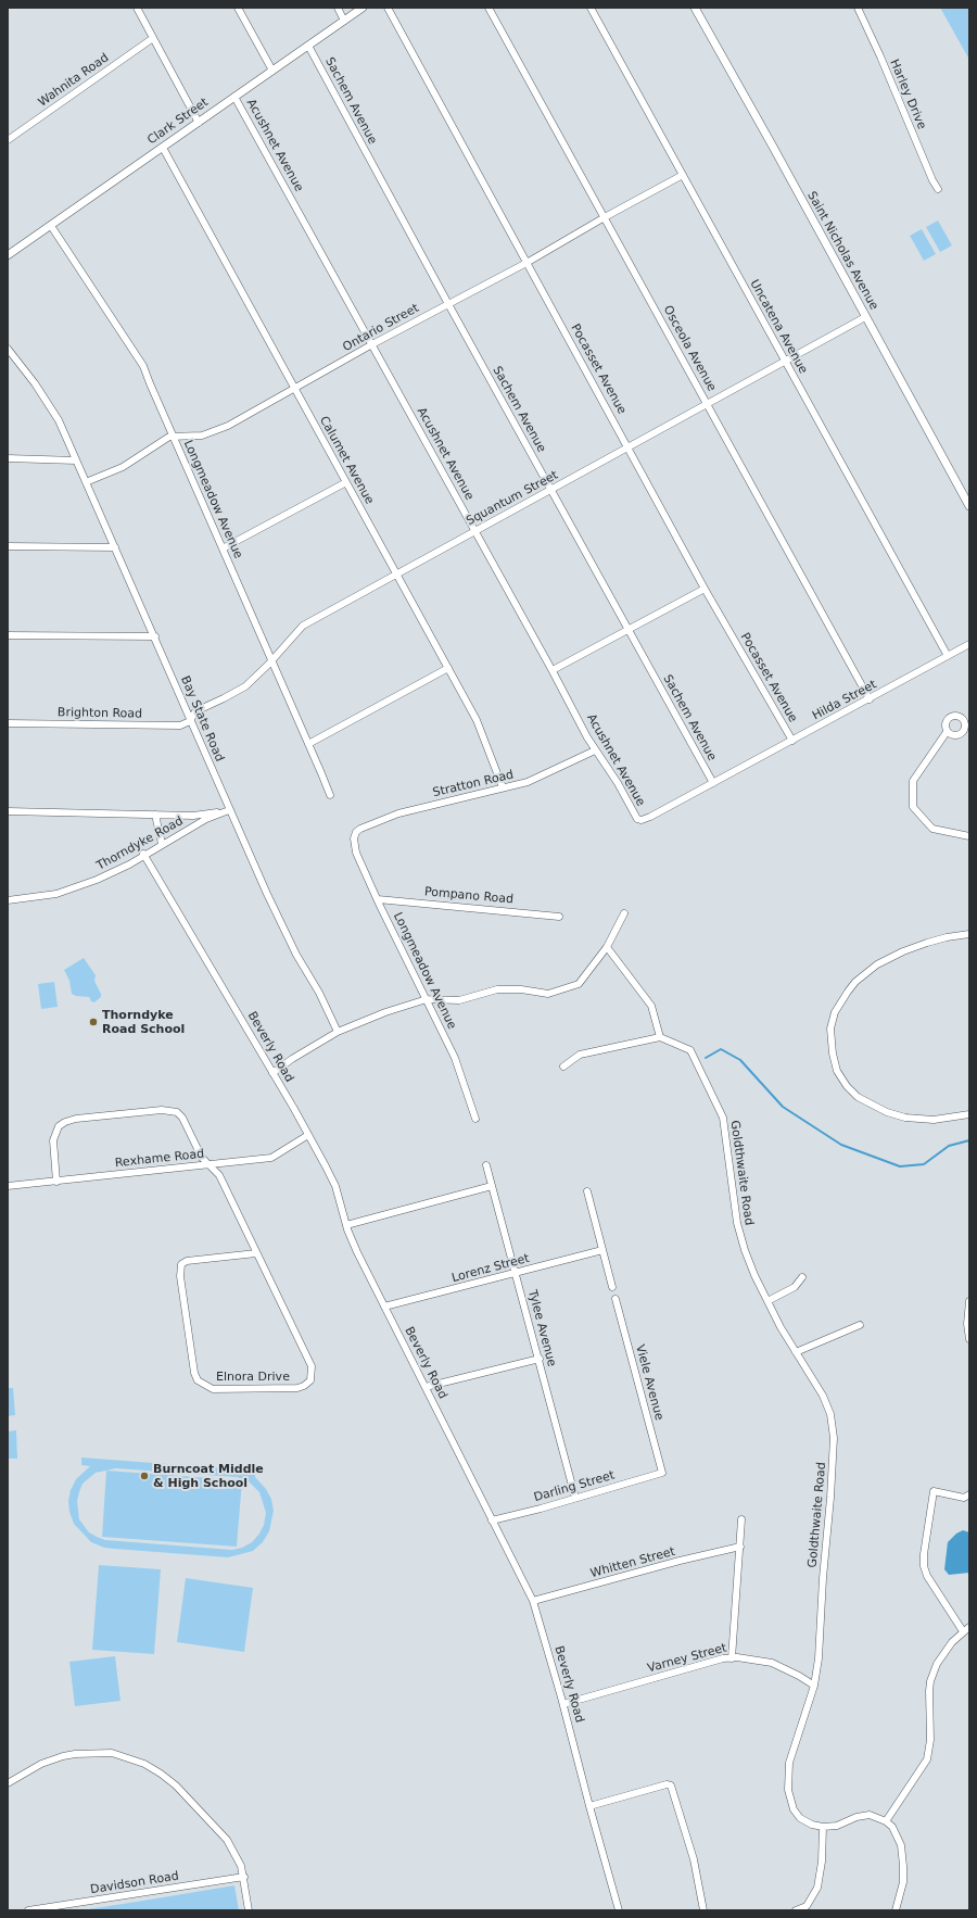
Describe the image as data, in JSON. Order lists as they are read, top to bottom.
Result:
{
  "streets": {
    "street": [
      "Wahnita Road",
      "Harley Drive",
      "Sachem Avenue",
      "Clark Street",
      "Acushnet Avenue",
      "Saint Nicholas Avenue",
      "Uncatena Avenue",
      "Ontario Street",
      "Osceola Avenue",
      "Pocasset Avenue",
      "Calumet Avenue",
      "Squantum Street",
      "Longmeadow Avenue",
      "Hilda Street",
      "Brighton Road",
      "Bay State Road",
      "Stratton Road",
      "Thorndyke Road",
      "Pompano Road",
      "Beverly Road",
      "Rexhame Road",
      "Goldthwaite Road",
      "Lorenz Street",
      "Tylee Avenue",
      "Elnora Drive",
      "Viele Avenue",
      "Darling Street",
      "Whitten Street",
      "Varney Street",
      "Davidson Road"
    ]
  },
  "crossings": [
    ["Sachem Avenue", "Clark Street"],
    ["Sachem Avenue", "Ontario Street"],
    ["Sachem Avenue", "Squantum Street"],
    ["Sachem Avenue", "Hilda Street"],
    ["Clark Street", "Acushnet Avenue"],
    ["Clark Street", "Calumet Avenue"],
    ["Clark Street", "Longmeadow Avenue"],
    ["Acushnet Avenue", "Ontario Street"],
    ["Acushnet Avenue", "Squantum Street"],
    ["Acushnet Avenue", "Hilda Street"],
    ["Acushnet Avenue", "Stratton Road"],
    ["Saint Nicholas Avenue", "Squantum Street"],
    ["Uncatena Avenue", "Ontario Street"],
    ["Uncatena Avenue", "Squantum Street"],
    ["Uncatena Avenue", "Hilda Street"],
    ["Ontario Street", "Osceola Avenue"],
    ["Ontario Street", "Pocasset Avenue"],
    ["Ontario Street", "Calumet Avenue"],
    ["Ontario Street", "Longmeadow Avenue"],
    ["Ontario Street", "Bay State Road"],
    ["Osceola Avenue", "Squantum Street"],
    ["Osceola Avenue", "Hilda Street"],
    ["Pocasset Avenue", "Squantum Street"],
    ["Pocasset Avenue", "Hilda Street"],
    ["Calumet Avenue", "Squantum Street"],
    ["Calumet Avenue", "Stratton Road"],
    ["Squantum Street", "Longmeadow Avenue"],
    ["Squantum Street", "Brighton Road"],
    ["Squantum Street", "Bay State Road"],
    ["Longmeadow Avenue", "Stratton Road"],
    ["Longmeadow Avenue", "Pompano Road"],
    ["Brighton Road", "Bay State Road"],
    ["Bay State Road", "Thorndyke Road"],
    ["Thorndyke Road", "Beverly Road"],
    ["Beverly Road", "Rexhame Road"],
    ["Beverly Road", "Lorenz Street"],
    ["Beverly Road", "Darling Street"],
    ["Beverly Road", "Whitten Street"],
    ["Beverly Road", "Varney Street"],
    ["Rexhame Road", "Elnora Drive"],
    ["Goldthwaite Road", "Varney Street"],
    ["Lorenz Street", "Tylee Avenue"],
    ["Tylee Avenue", "Darling Street"],
    ["Viele Avenue", "Darling Street"]
  ],
  "places": ["Thorndyke Road School", "Burncoat Middle & High School"]
}
